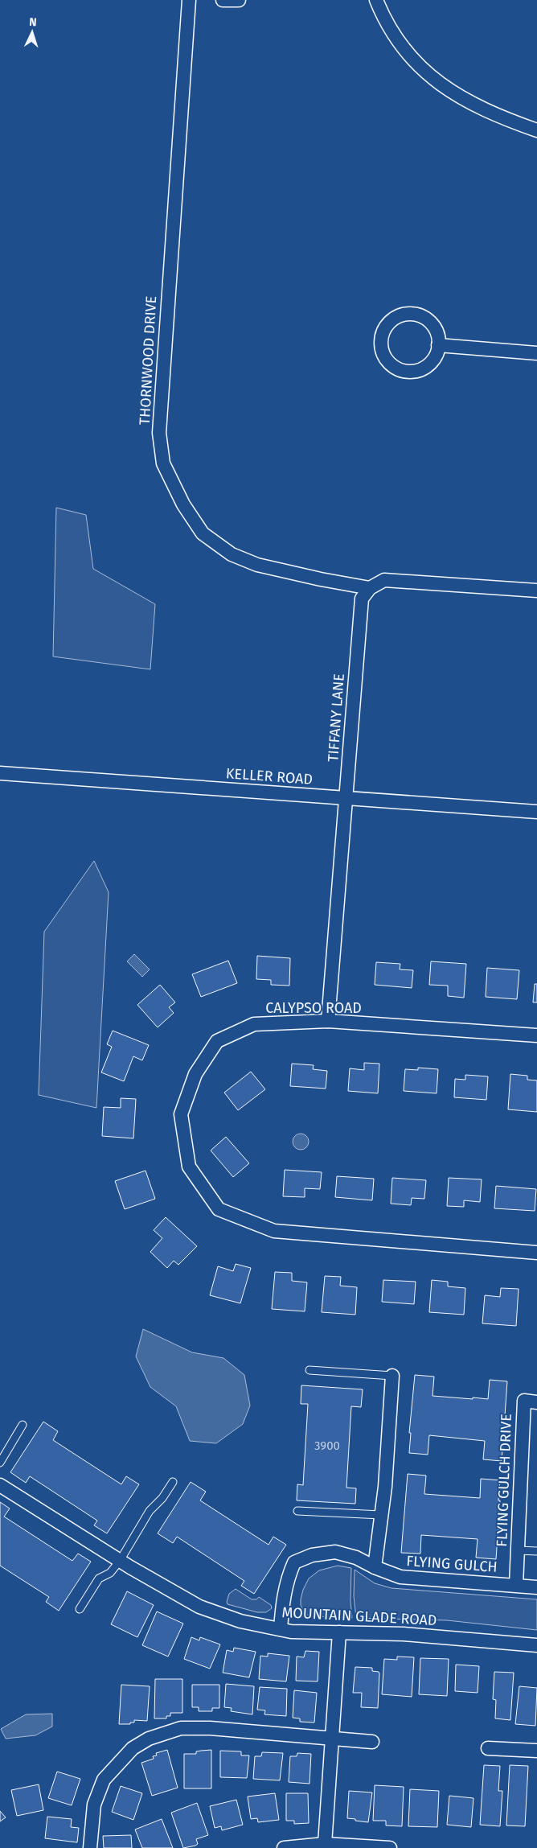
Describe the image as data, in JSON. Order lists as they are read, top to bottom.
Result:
{
  "streets": {
    "street": [
      "THORNWOOD DRIVE",
      "TIFFANY LANE",
      "KELLER ROAD",
      "CALYPSO ROAD",
      "FLYING GULCH DRIVE",
      "FLYING GULCH",
      "MOUNTAIN GLADE ROAD"
    ]
  },
  "crossings": [
    ["THORNWOOD DRIVE", "TIFFANY LANE"],
    ["TIFFANY LANE", "KELLER ROAD"],
    ["TIFFANY LANE", "CALYPSO ROAD"],
    ["FLYING GULCH DRIVE", "FLYING GULCH"],
    ["FLYING GULCH", "MOUNTAIN GLADE ROAD"]
  ],
  "house_numbers": ["3900"],
  "north": "top"
}
